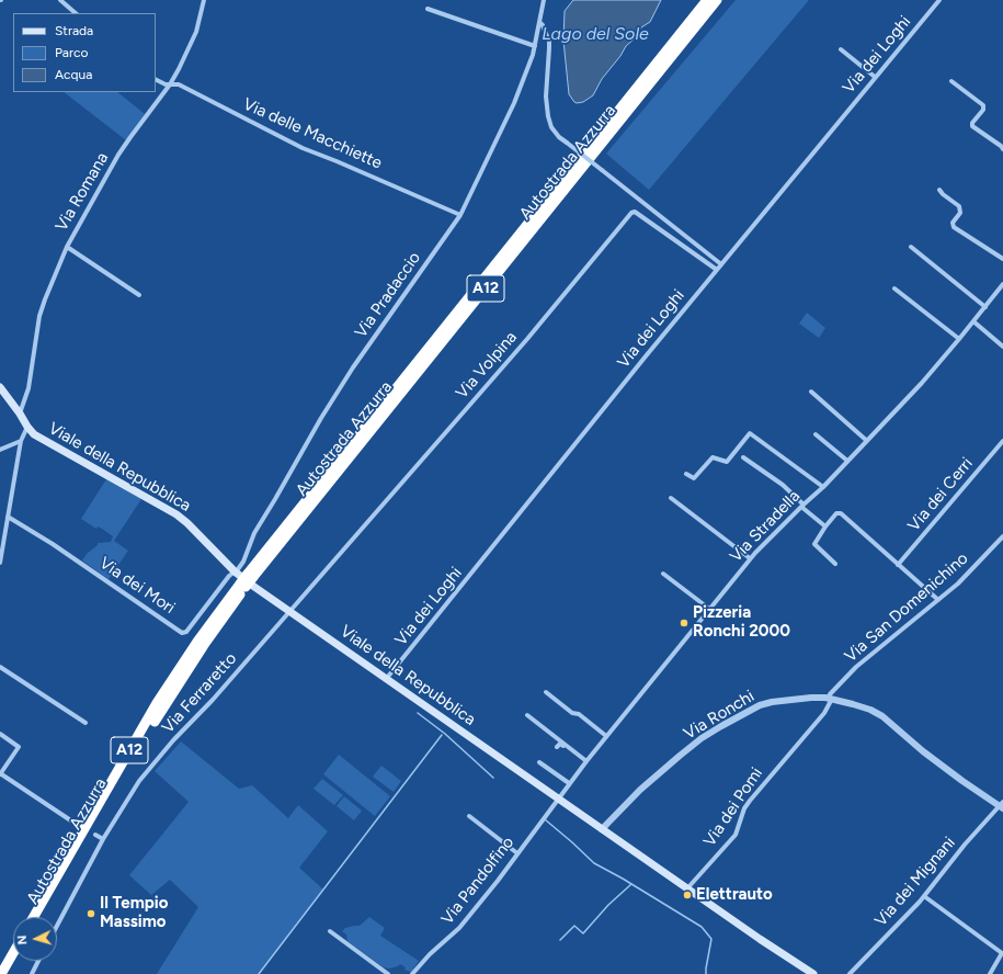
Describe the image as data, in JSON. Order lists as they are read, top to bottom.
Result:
{
  "streets": {
    "highway": ["Autostrada Azzurra", "A12"],
    "main road": ["Viale della Repubblica"],
    "street": [
      "Via dei Loghi",
      "Via delle Macchiette",
      "Via Romana",
      "Via Pradaccio",
      "Via Volpina",
      "Via dei Cerri",
      "Via Stradella",
      "Via dei Mori",
      "Via San Domenichino",
      "Via Ferraretto",
      "Via Ronchi",
      "Via dei Pomi",
      "Via Pandolfino",
      "Via dei Mignani"
    ]
  },
  "crossings": [
    ["Via dei Loghi", "Via Volpina"],
    ["Via dei Loghi", "Viale della Repubblica"],
    ["Via delle Macchiette", "Via Romana"],
    ["Via delle Macchiette", "Via Pradaccio"],
    ["Via Romana", "Viale della Repubblica"],
    ["Via Pradaccio", "Viale della Repubblica"],
    ["Via Pradaccio", "Via dei Mori"],
    ["Via Volpina", "Viale della Repubblica"],
    ["Via Volpina", "Via Ferraretto"],
    ["Viale della Repubblica", "Via Stradella"],
    ["Viale della Repubblica", "Via dei Mori"],
    ["Viale della Repubblica", "Via Ferraretto"],
    ["Viale della Repubblica", "Via Ronchi"],
    ["Viale della Repubblica", "Via dei Pomi"],
    ["Viale della Repubblica", "Via Pandolfino"],
    ["Via Stradella", "Via Pandolfino"],
    ["Via San Domenichino", "Via Ronchi"],
    ["Via San Domenichino", "Via dei Pomi"],
    ["Via Ronchi", "Via dei Pomi"],
    ["Via Ronchi", "Via dei Mignani"]
  ],
  "water": ["Lago del Sole"],
  "places": ["Pizzeria Ronchi 2000", "Elettrauto", "Il Tempio Massimo"],
  "legend": ["Strada", "Parco", "Acqua"],
  "north": "left"
}
